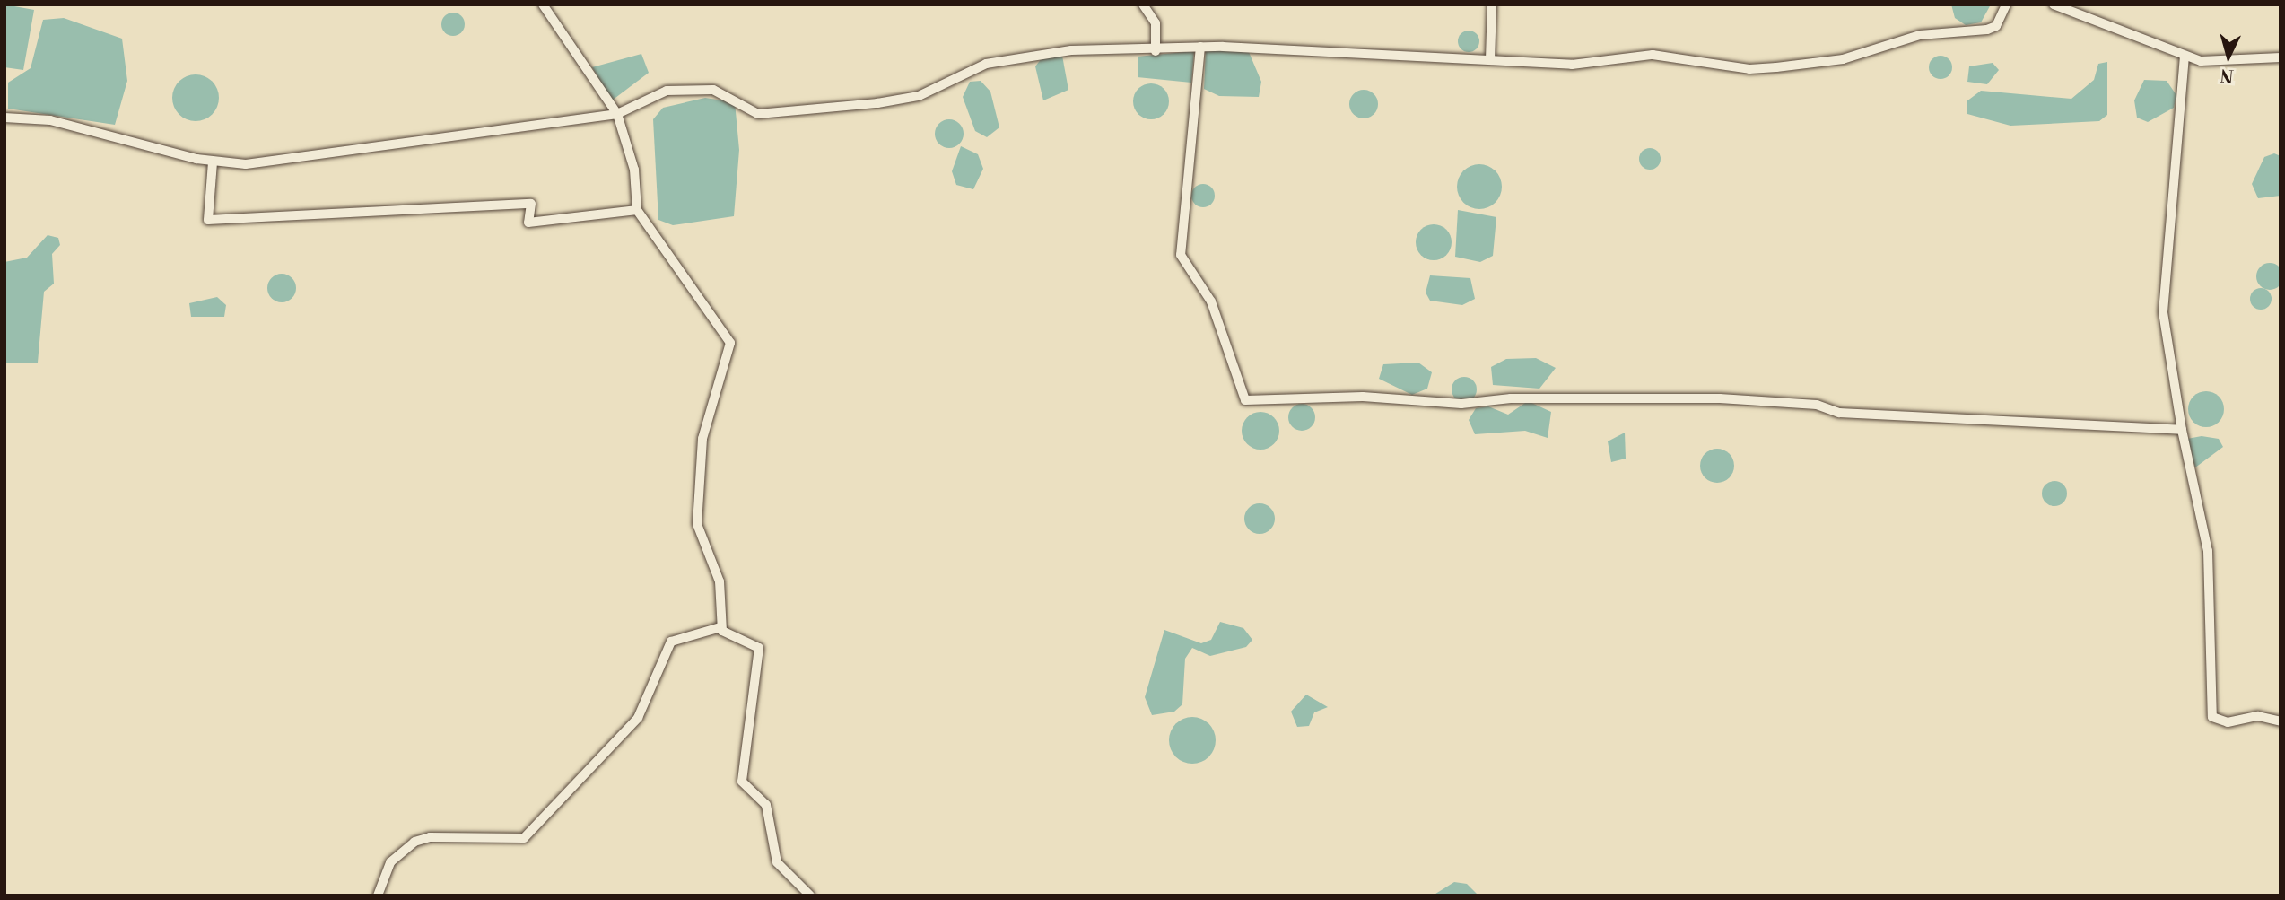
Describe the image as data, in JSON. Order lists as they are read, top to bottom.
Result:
{
  "north": "bottom"
}
